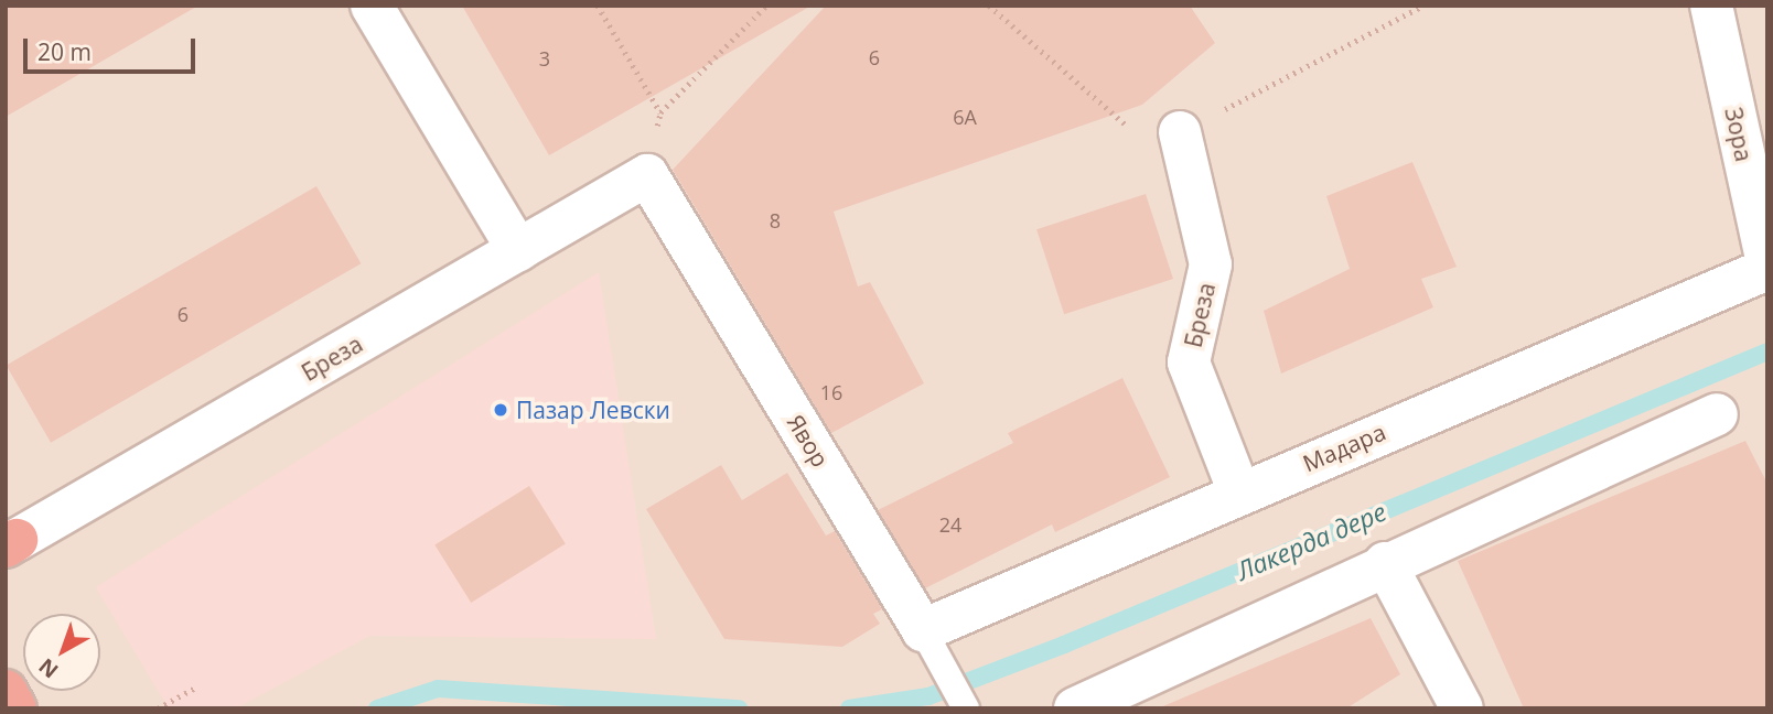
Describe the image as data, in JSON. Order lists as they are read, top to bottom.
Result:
{
  "streets": {
    "street": [
      "Зора",
      "Бреза",
      "Явор",
      "Мадара"
    ]
  },
  "crossings": [
    ["Бреза", "Явор"],
    ["Бреза", "Мадара"],
    ["Явор", "Мадара"]
  ],
  "water": ["Лакерда дере"],
  "places": ["Пазар Левски"],
  "house_numbers": [
    "6",
    "3",
    "6А",
    "8",
    "6",
    "16",
    "24"
  ],
  "scale_bar": "20 m",
  "north": "bottom left"
}
